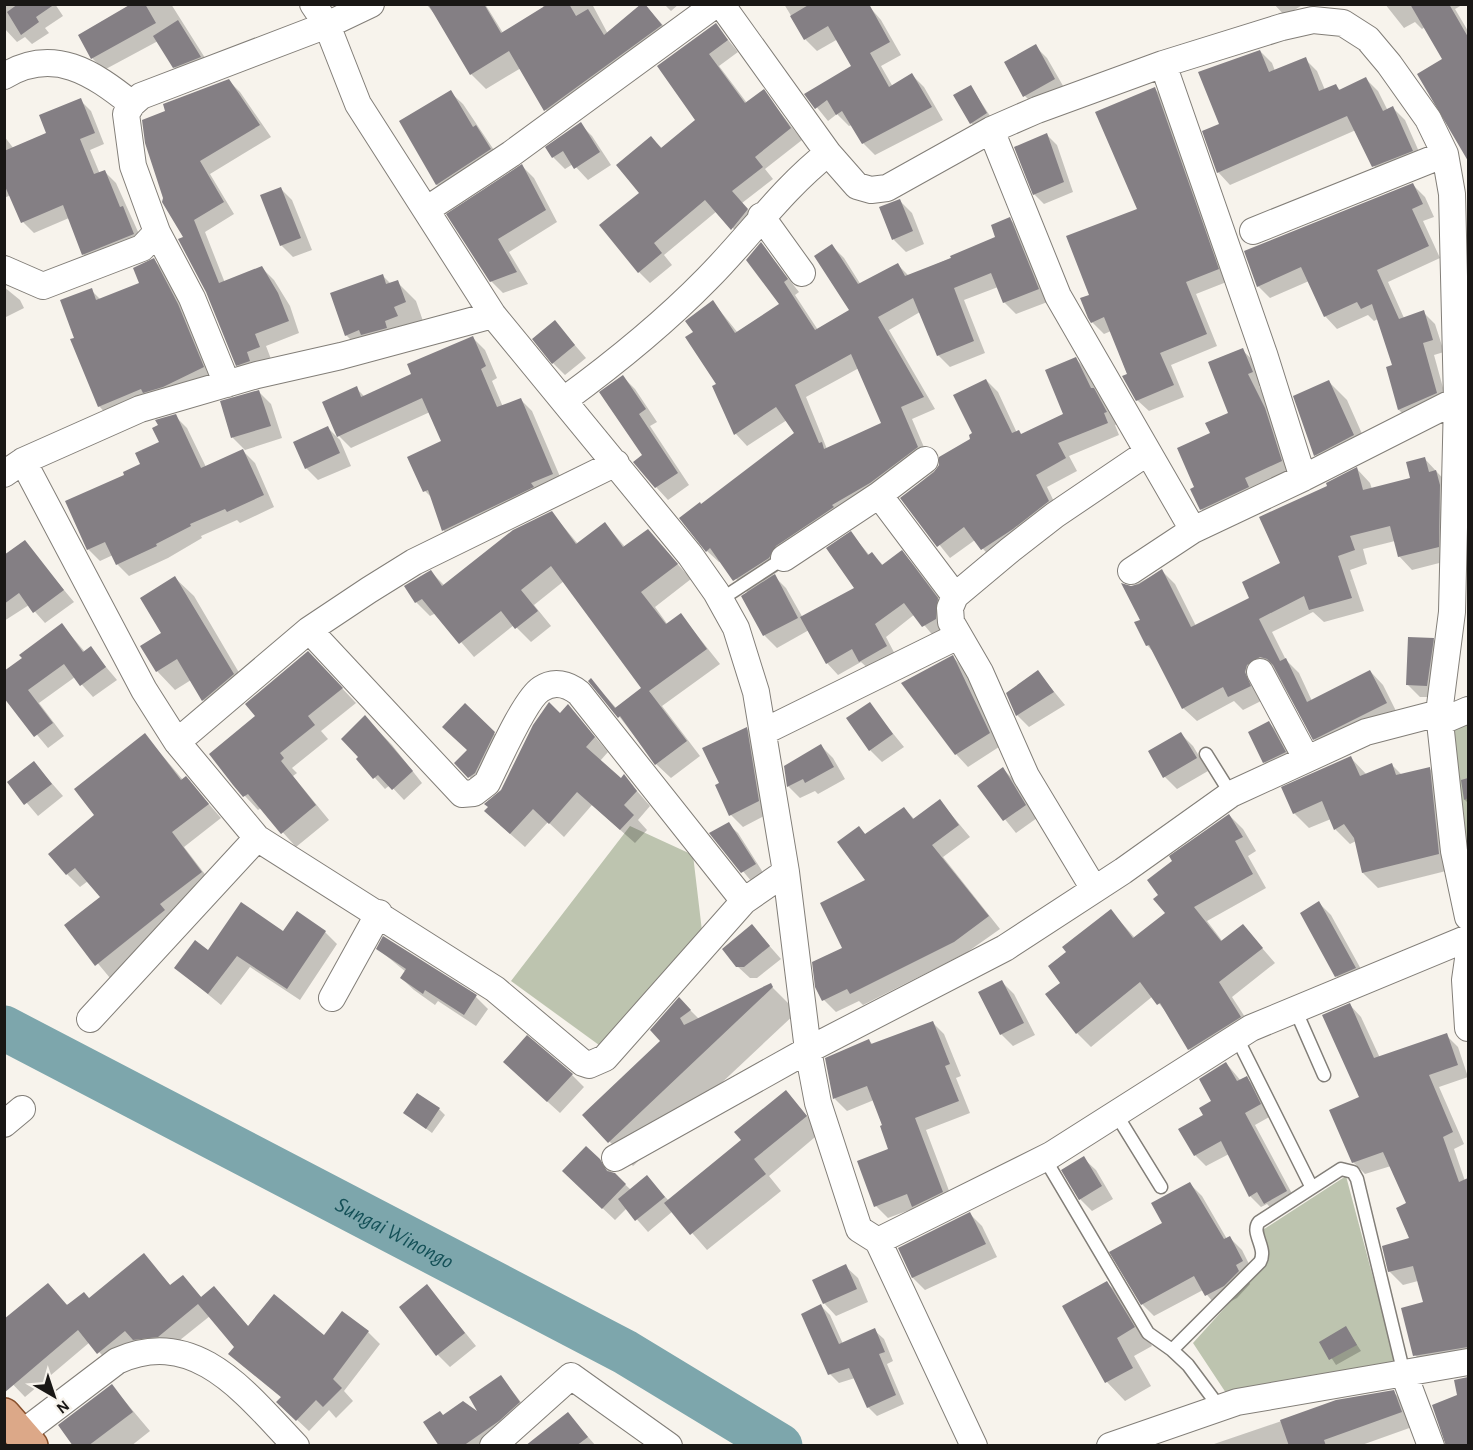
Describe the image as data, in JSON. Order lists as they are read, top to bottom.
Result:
{
  "water": ["Sungai Winongo"],
  "north": "bottom right"
}
